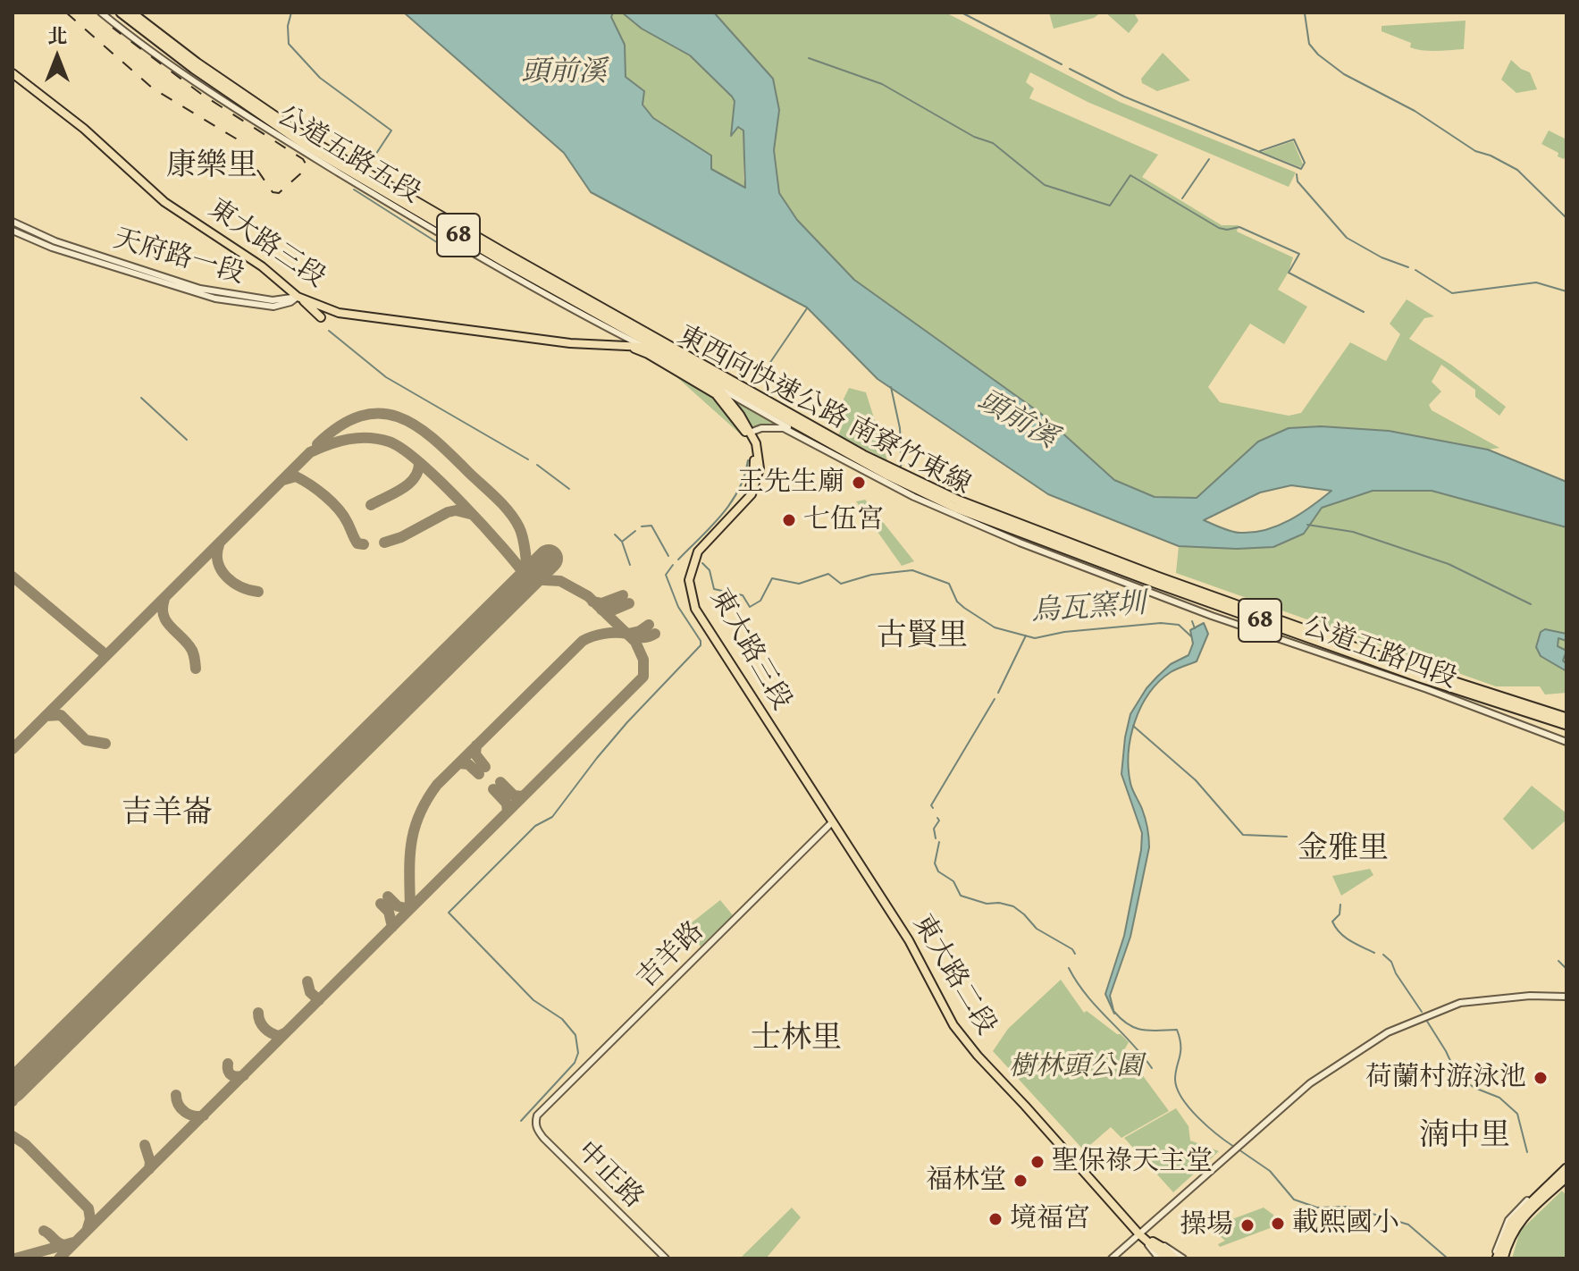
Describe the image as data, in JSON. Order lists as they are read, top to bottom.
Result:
{
  "streets": {
    "highway": ["68", "東西向快速公路 南寮竹東線"],
    "main road": ["東大路三段", "東大路二段"],
    "street": [
      "公道五路五段",
      "天府路一段",
      "公道五路四段",
      "吉羊路",
      "中正路"
    ]
  },
  "crossings": [
    ["公道五路五段", "東大路三段"],
    ["東大路三段", "天府路一段"],
    ["東大路三段", "公道五路四段"],
    ["東大路三段", "吉羊路"],
    ["東大路三段", "東大路二段"],
    ["吉羊路", "東大路二段"],
    ["吉羊路", "中正路"]
  ],
  "districts": [
    "康樂里",
    "古賢里",
    "吉羊崙",
    "金雅里",
    "士林里",
    "湳中里"
  ],
  "water": ["頭前溪", "烏瓦窯圳"],
  "parks": ["樹林頭公園"],
  "places": [
    "王先生廟",
    "七伍宮",
    "荷蘭村游泳池",
    "聖保祿天主堂",
    "福林堂",
    "境福宮",
    "載熙國小",
    "操場"
  ],
  "north": "top"
}
